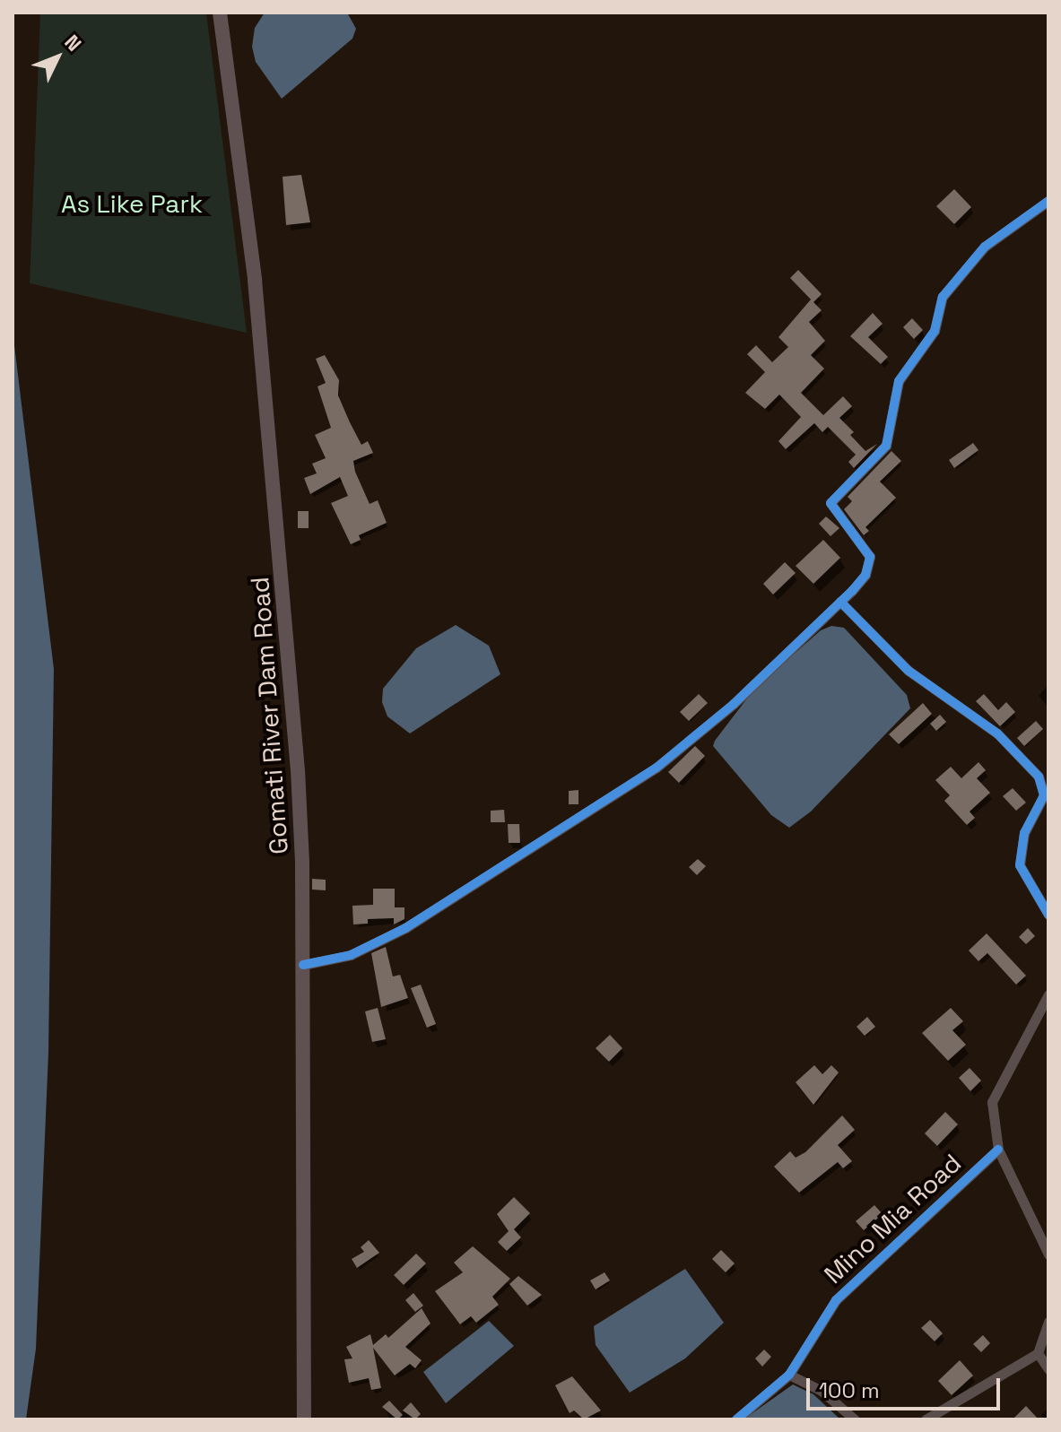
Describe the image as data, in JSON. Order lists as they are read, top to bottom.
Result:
{
  "streets": {
    "main road": ["Gomati River Dam Road"],
    "street": ["Mino Mia Road"]
  },
  "parks": ["As Like Park"],
  "scale_bar": "100 m",
  "north": "top right"
}
